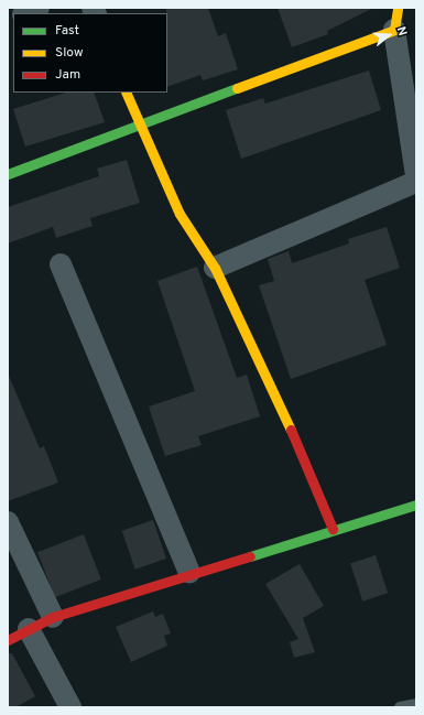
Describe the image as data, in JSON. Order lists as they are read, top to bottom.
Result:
{
  "legend": ["Fast", "Slow", "Jam"],
  "north": "right"
}
